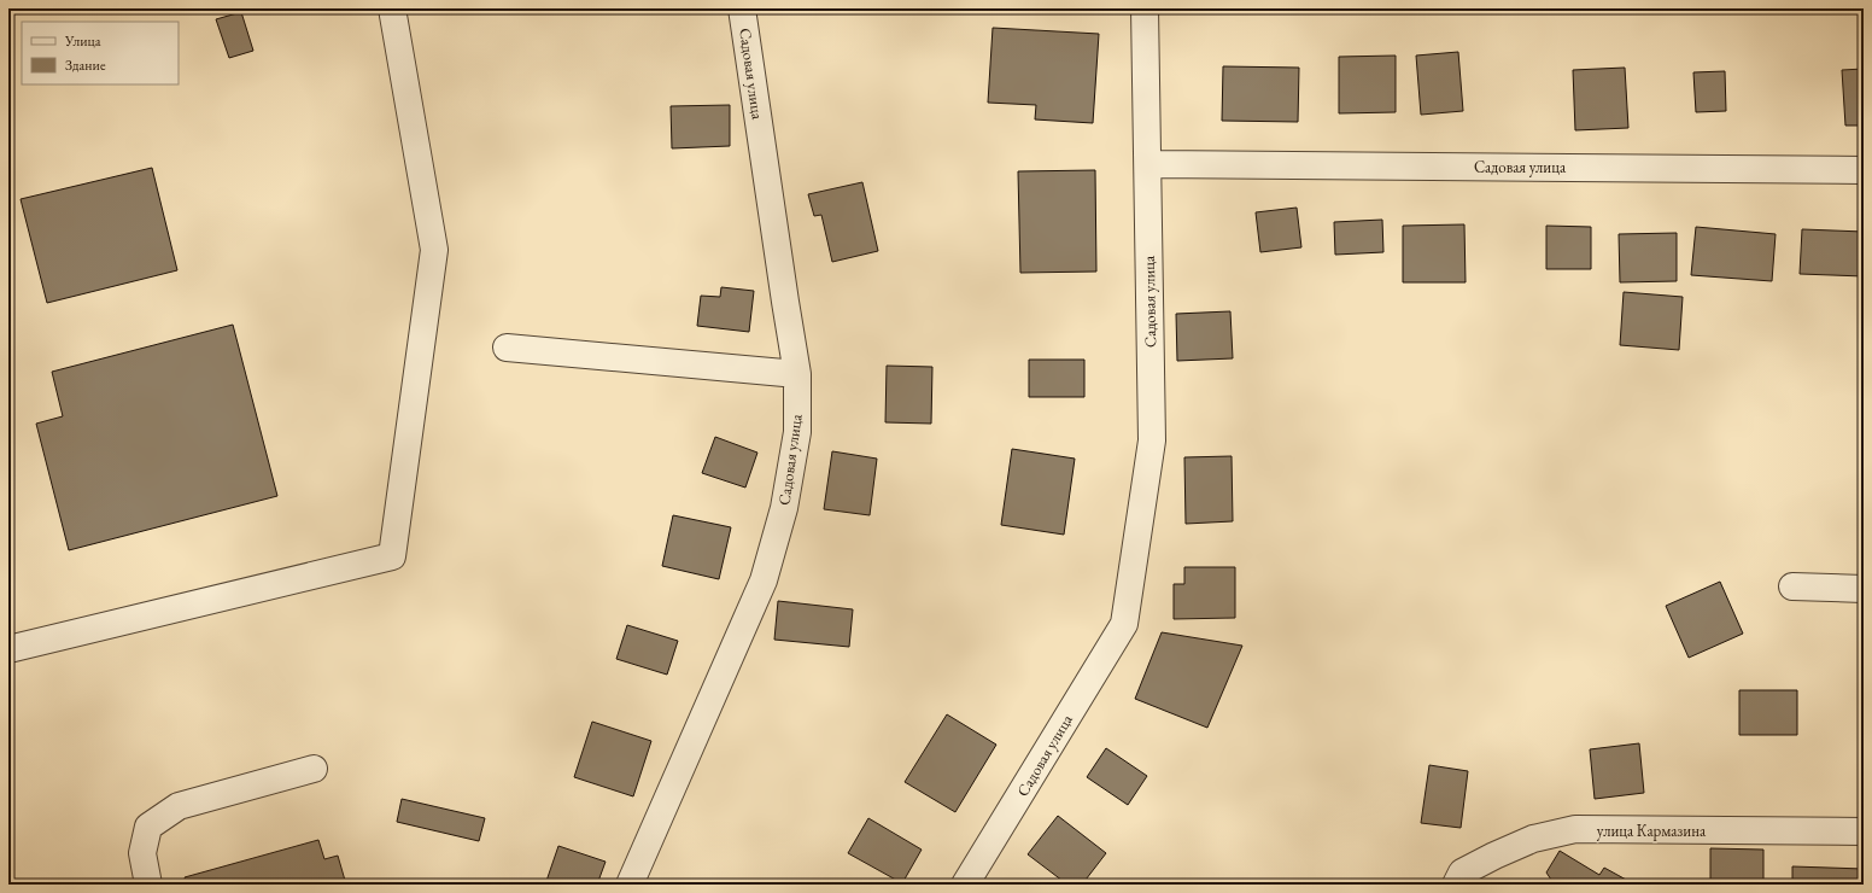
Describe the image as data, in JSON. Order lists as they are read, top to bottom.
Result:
{
  "streets": {
    "street": ["Садовая улица", "улица Кармазина"]
  },
  "legend": ["Улица", "Здание"]
}
